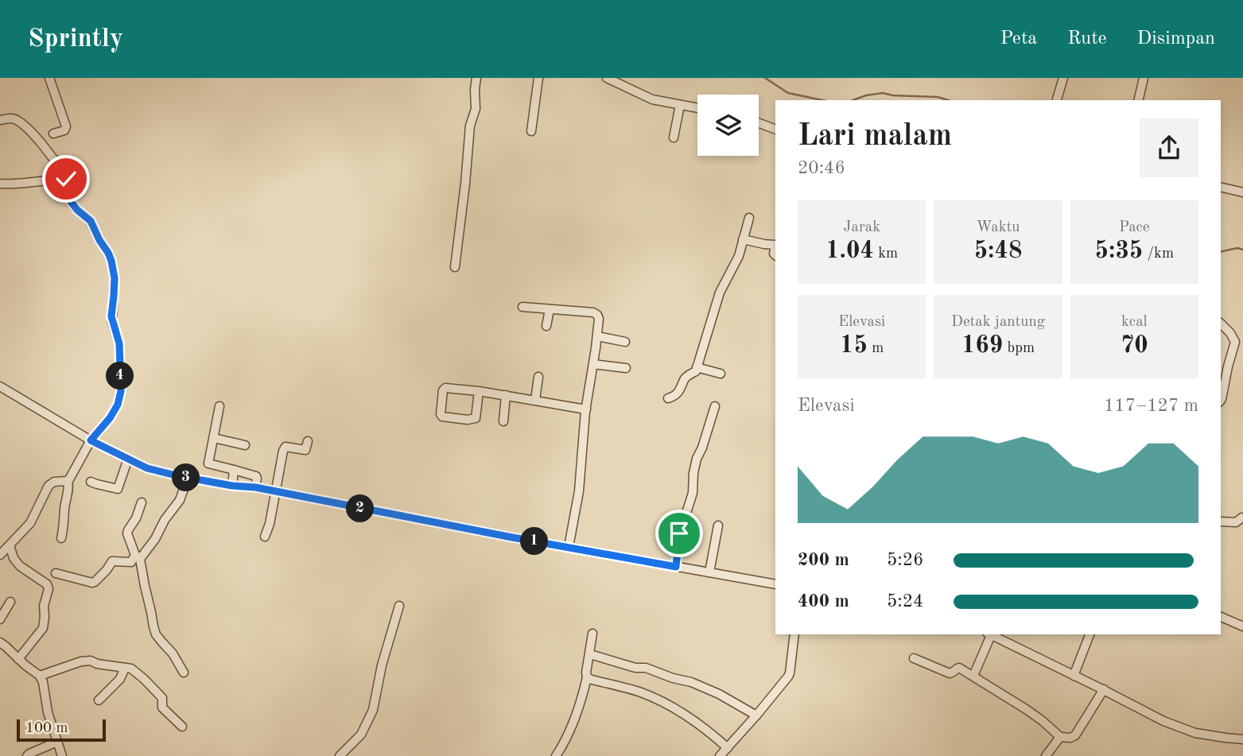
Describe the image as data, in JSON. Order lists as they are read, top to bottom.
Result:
{
  "scale_bar": "100 m",
  "page": {
    "header": "Sprintly",
    "nav": ["Peta", "Rute", "Disimpan"],
    "heading": ["Lari malam", "20:46"],
    "stats": [
      ["Jarak", "1.04 km"],
      ["Waktu", "5:48"],
      ["Pace", "5:35 /km"],
      ["Elevasi", "15 m"],
      ["Detak jantung", "169 bpm"],
      ["kcal", "70"]
    ],
    "pins": [
      "4",
      "3",
      "2",
      "1"
    ],
    "chart": ["Elevasi", "117–127 m"],
    "list": [
      {
        "name": "200 m",
        "note": "5:26"
      },
      {
        "name": "400 m",
        "note": "5:24"
      }
    ],
    "scale": "100 m"
  }
}
